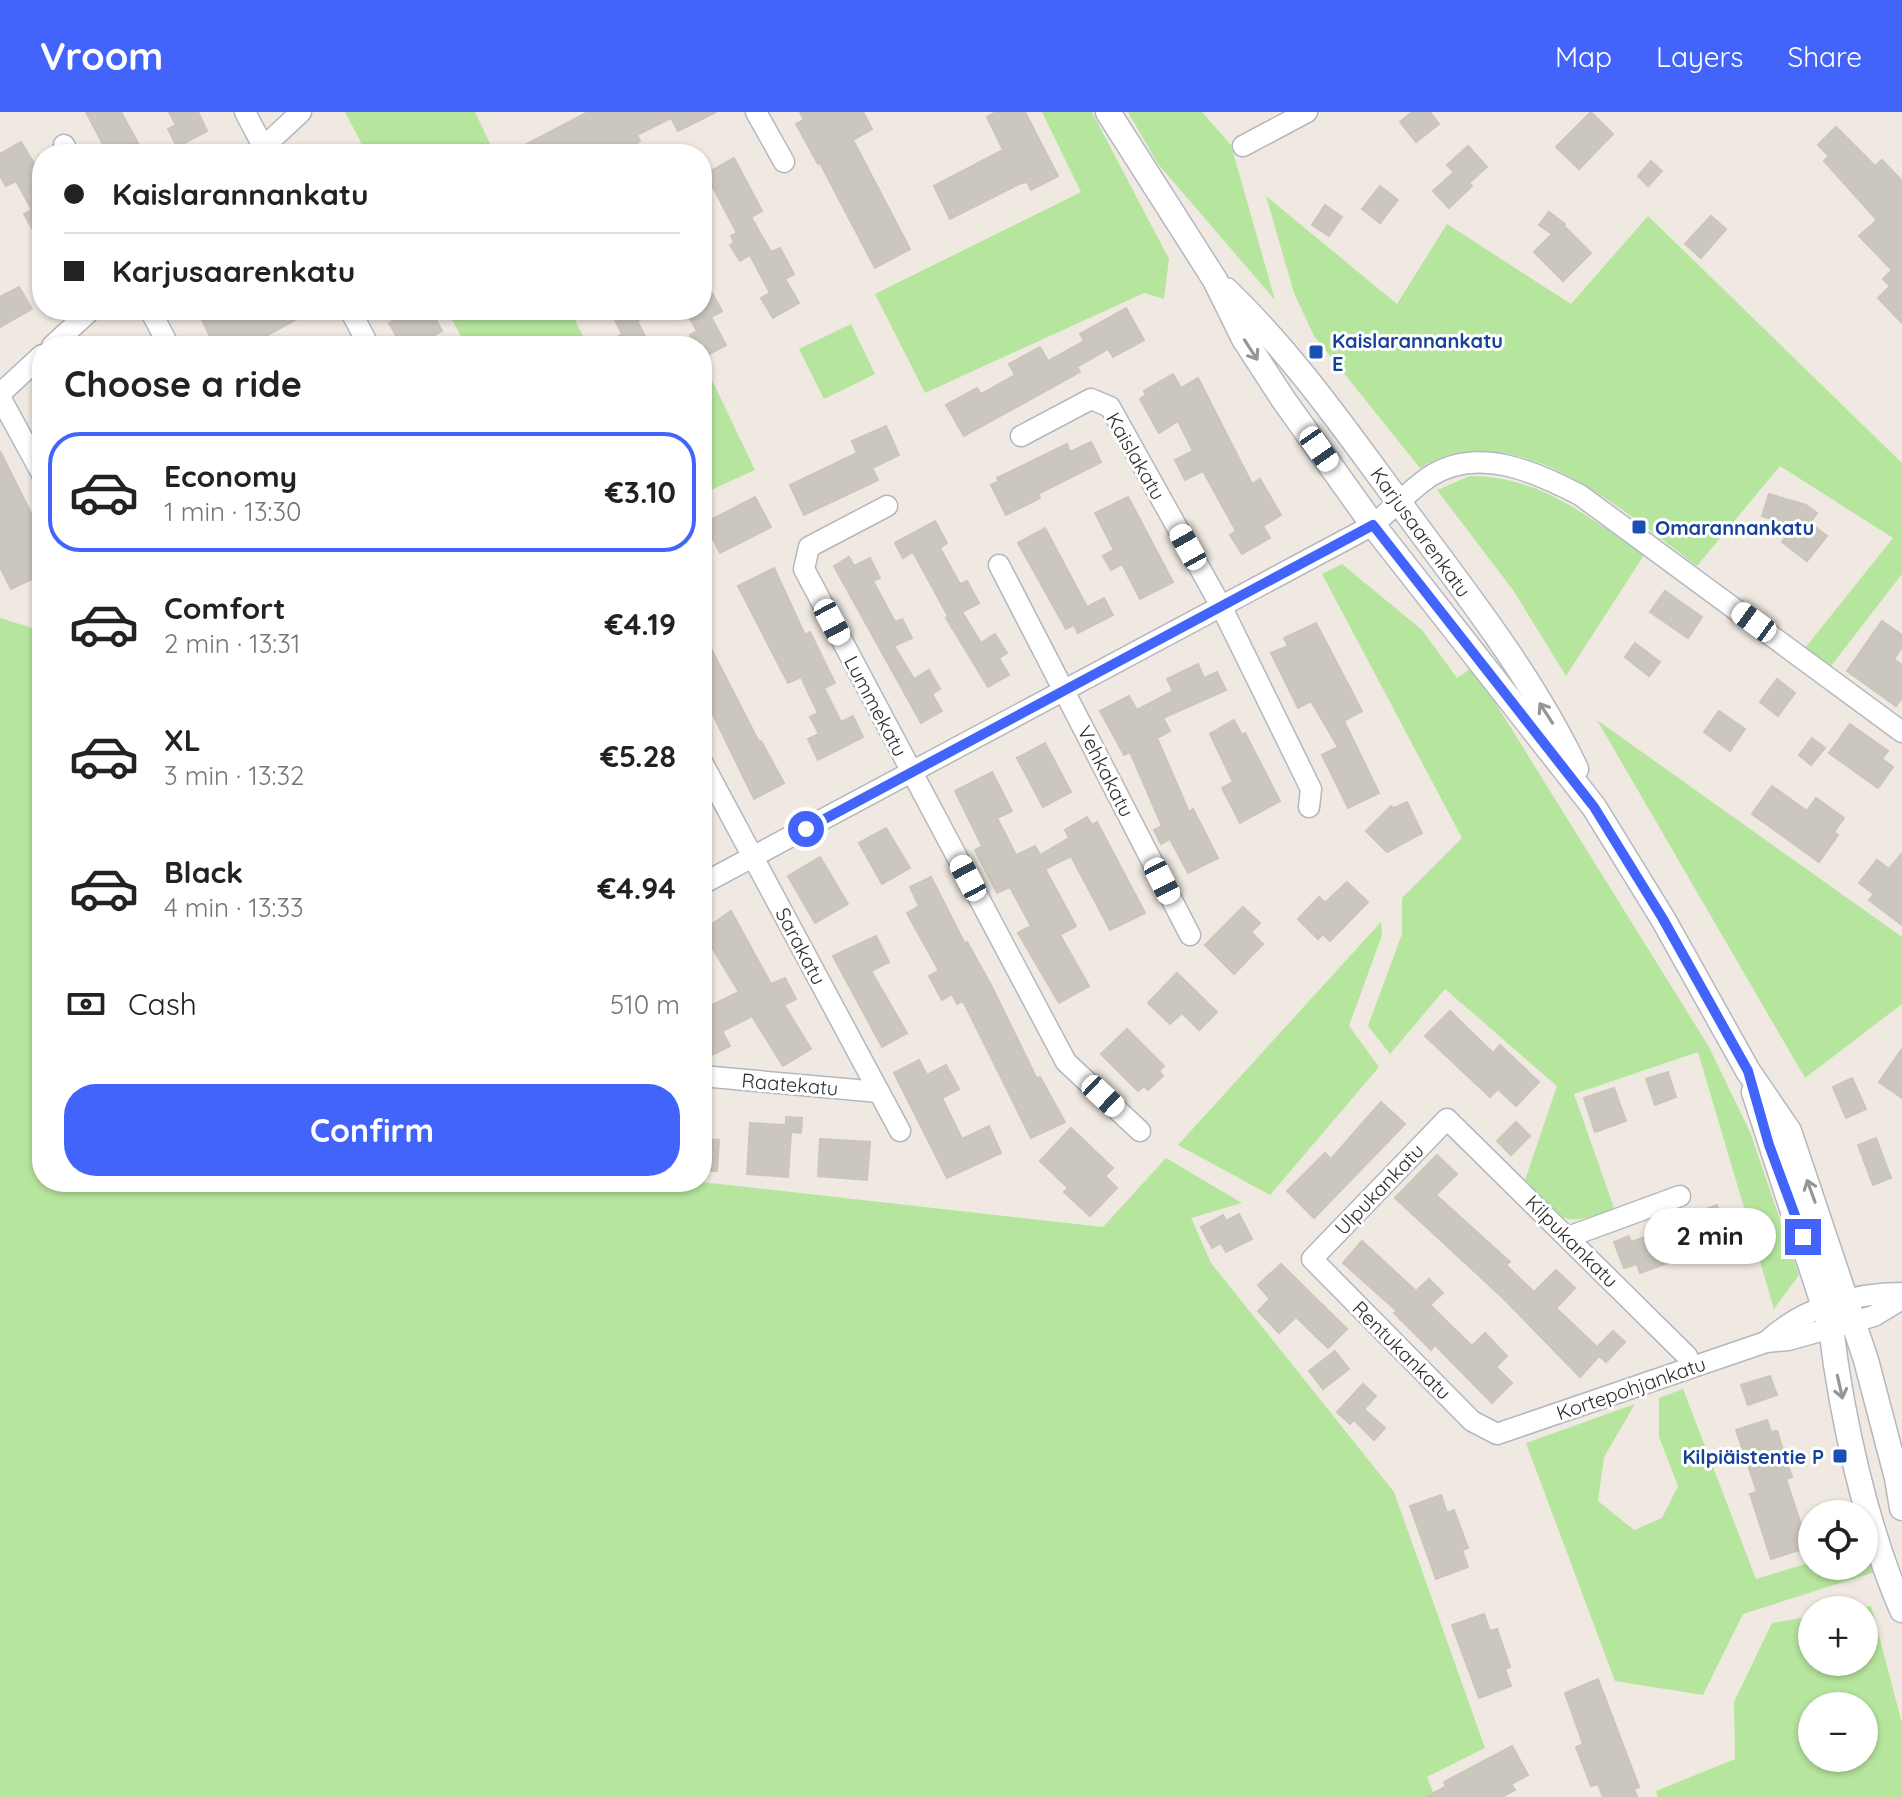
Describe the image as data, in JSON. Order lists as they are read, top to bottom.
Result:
{
  "streets": {
    "street": [
      "Kaislakatu",
      "Karjusaarenkatu",
      "Lummekatu",
      "Vehkakatu",
      "Sarakatu",
      "Raatekatu",
      "Ulpukankatu",
      "Kilpukankatu",
      "Rentukankatu",
      "Kortepohjankatu"
    ]
  },
  "crossings": [
    ["Karjusaarenkatu", "Kortepohjankatu"],
    ["Sarakatu", "Raatekatu"],
    ["Ulpukankatu", "Kilpukankatu"],
    ["Ulpukankatu", "Rentukankatu"],
    ["Kilpukankatu", "Kortepohjankatu"],
    ["Rentukankatu", "Kortepohjankatu"]
  ],
  "places": {
    "transit": ["Kaislarannankatu E", "Omarannankatu", "Kilpiäistentie P"]
  },
  "page": {
    "header": "Vroom",
    "nav": ["Map", "Layers", "Share"],
    "banner": ["Kaislarannankatu", "Karjusaarenkatu"],
    "heading": "Choose a ride",
    "list": [
      {
        "name": "Economy",
        "note": "1 min · 13:30",
        "value": "€3.10"
      },
      {
        "name": "Comfort",
        "note": "2 min · 13:31",
        "value": "€4.19"
      },
      {
        "name": "XL",
        "note": "3 min · 13:32",
        "value": "€5.28"
      },
      {
        "name": "Black",
        "note": "4 min · 13:33",
        "value": "€4.94"
      }
    ],
    "pay": ["Cash", "510 m"],
    "buttons": "Confirm",
    "bubble": "2 min",
    "map_buttons": ["+", "−"]
  }
}
